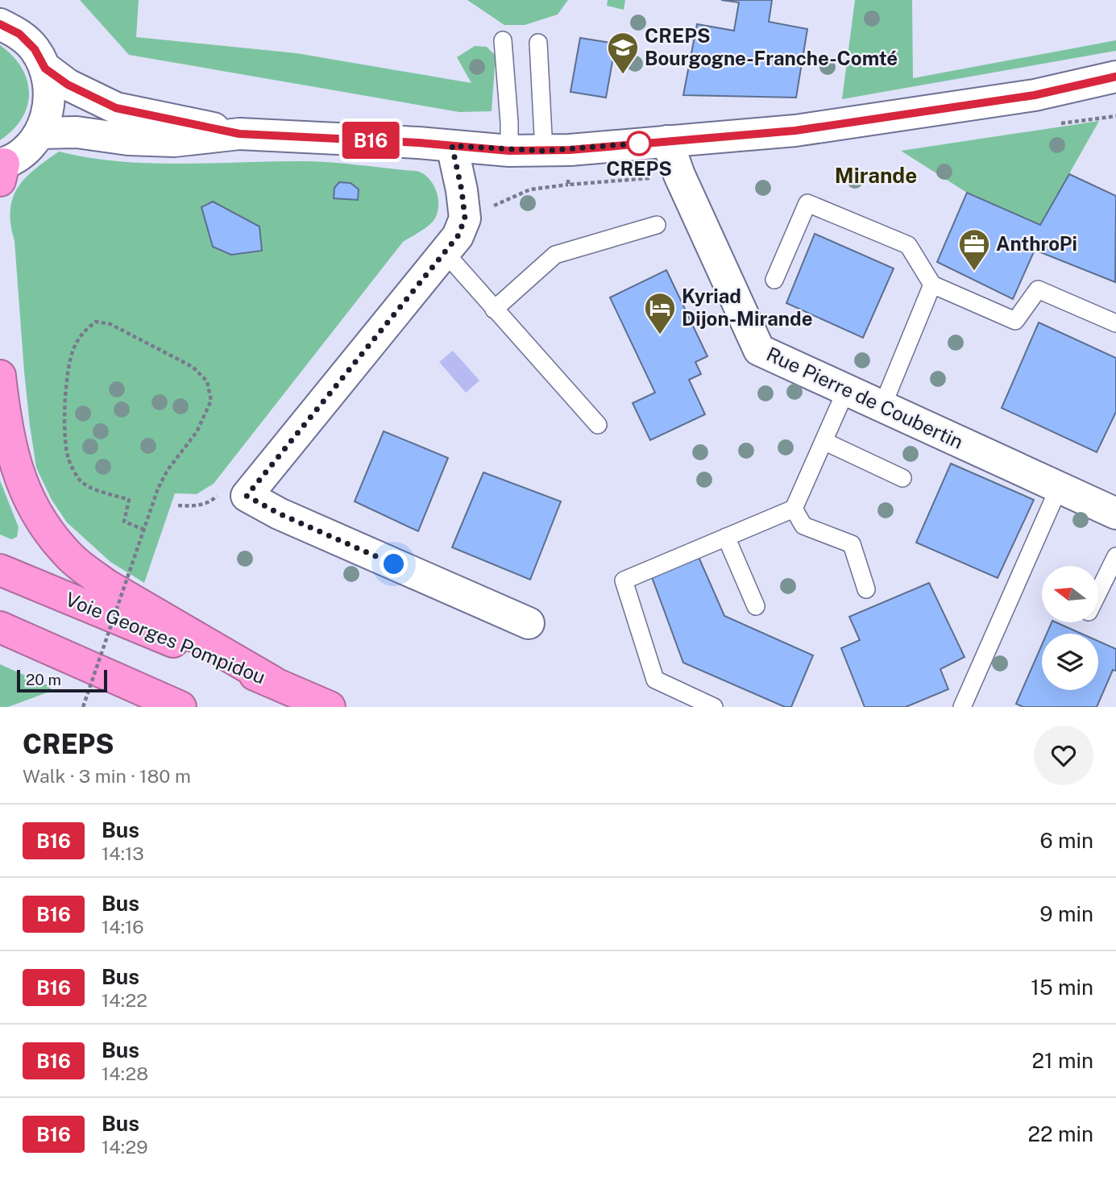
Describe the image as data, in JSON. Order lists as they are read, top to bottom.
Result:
{
  "streets": {
    "highway": ["Voie Georges Pompidou"],
    "main road": ["Rue Pierre de Coubertin"]
  },
  "districts": ["Mirande"],
  "places": {
    "school or university": ["CREPS Bourgogne-Franche-Comté"],
    "other": ["CREPS"],
    "office": ["AnthroPi"],
    "hotel": ["Kyriad Dijon-Mirande"]
  },
  "lines": ["bus line B16"],
  "scale_bar": "20 m",
  "north": "left",
  "page": {
    "on_map": "B16",
    "scale": "20 m",
    "heading": ["CREPS", "Walk · 3 min · 180 m"],
    "list": [
      {
        "mark": "B16",
        "name": "Bus",
        "note": "14:13",
        "value": "6 min"
      },
      {
        "mark": "B16",
        "name": "Bus",
        "note": "14:16",
        "value": "9 min"
      },
      {
        "mark": "B16",
        "name": "Bus",
        "note": "14:22",
        "value": "15 min"
      },
      {
        "mark": "B16",
        "name": "Bus",
        "note": "14:28",
        "value": "21 min"
      },
      {
        "mark": "B16",
        "name": "Bus",
        "note": "14:29",
        "value": "22 min"
      }
    ]
  }
}
